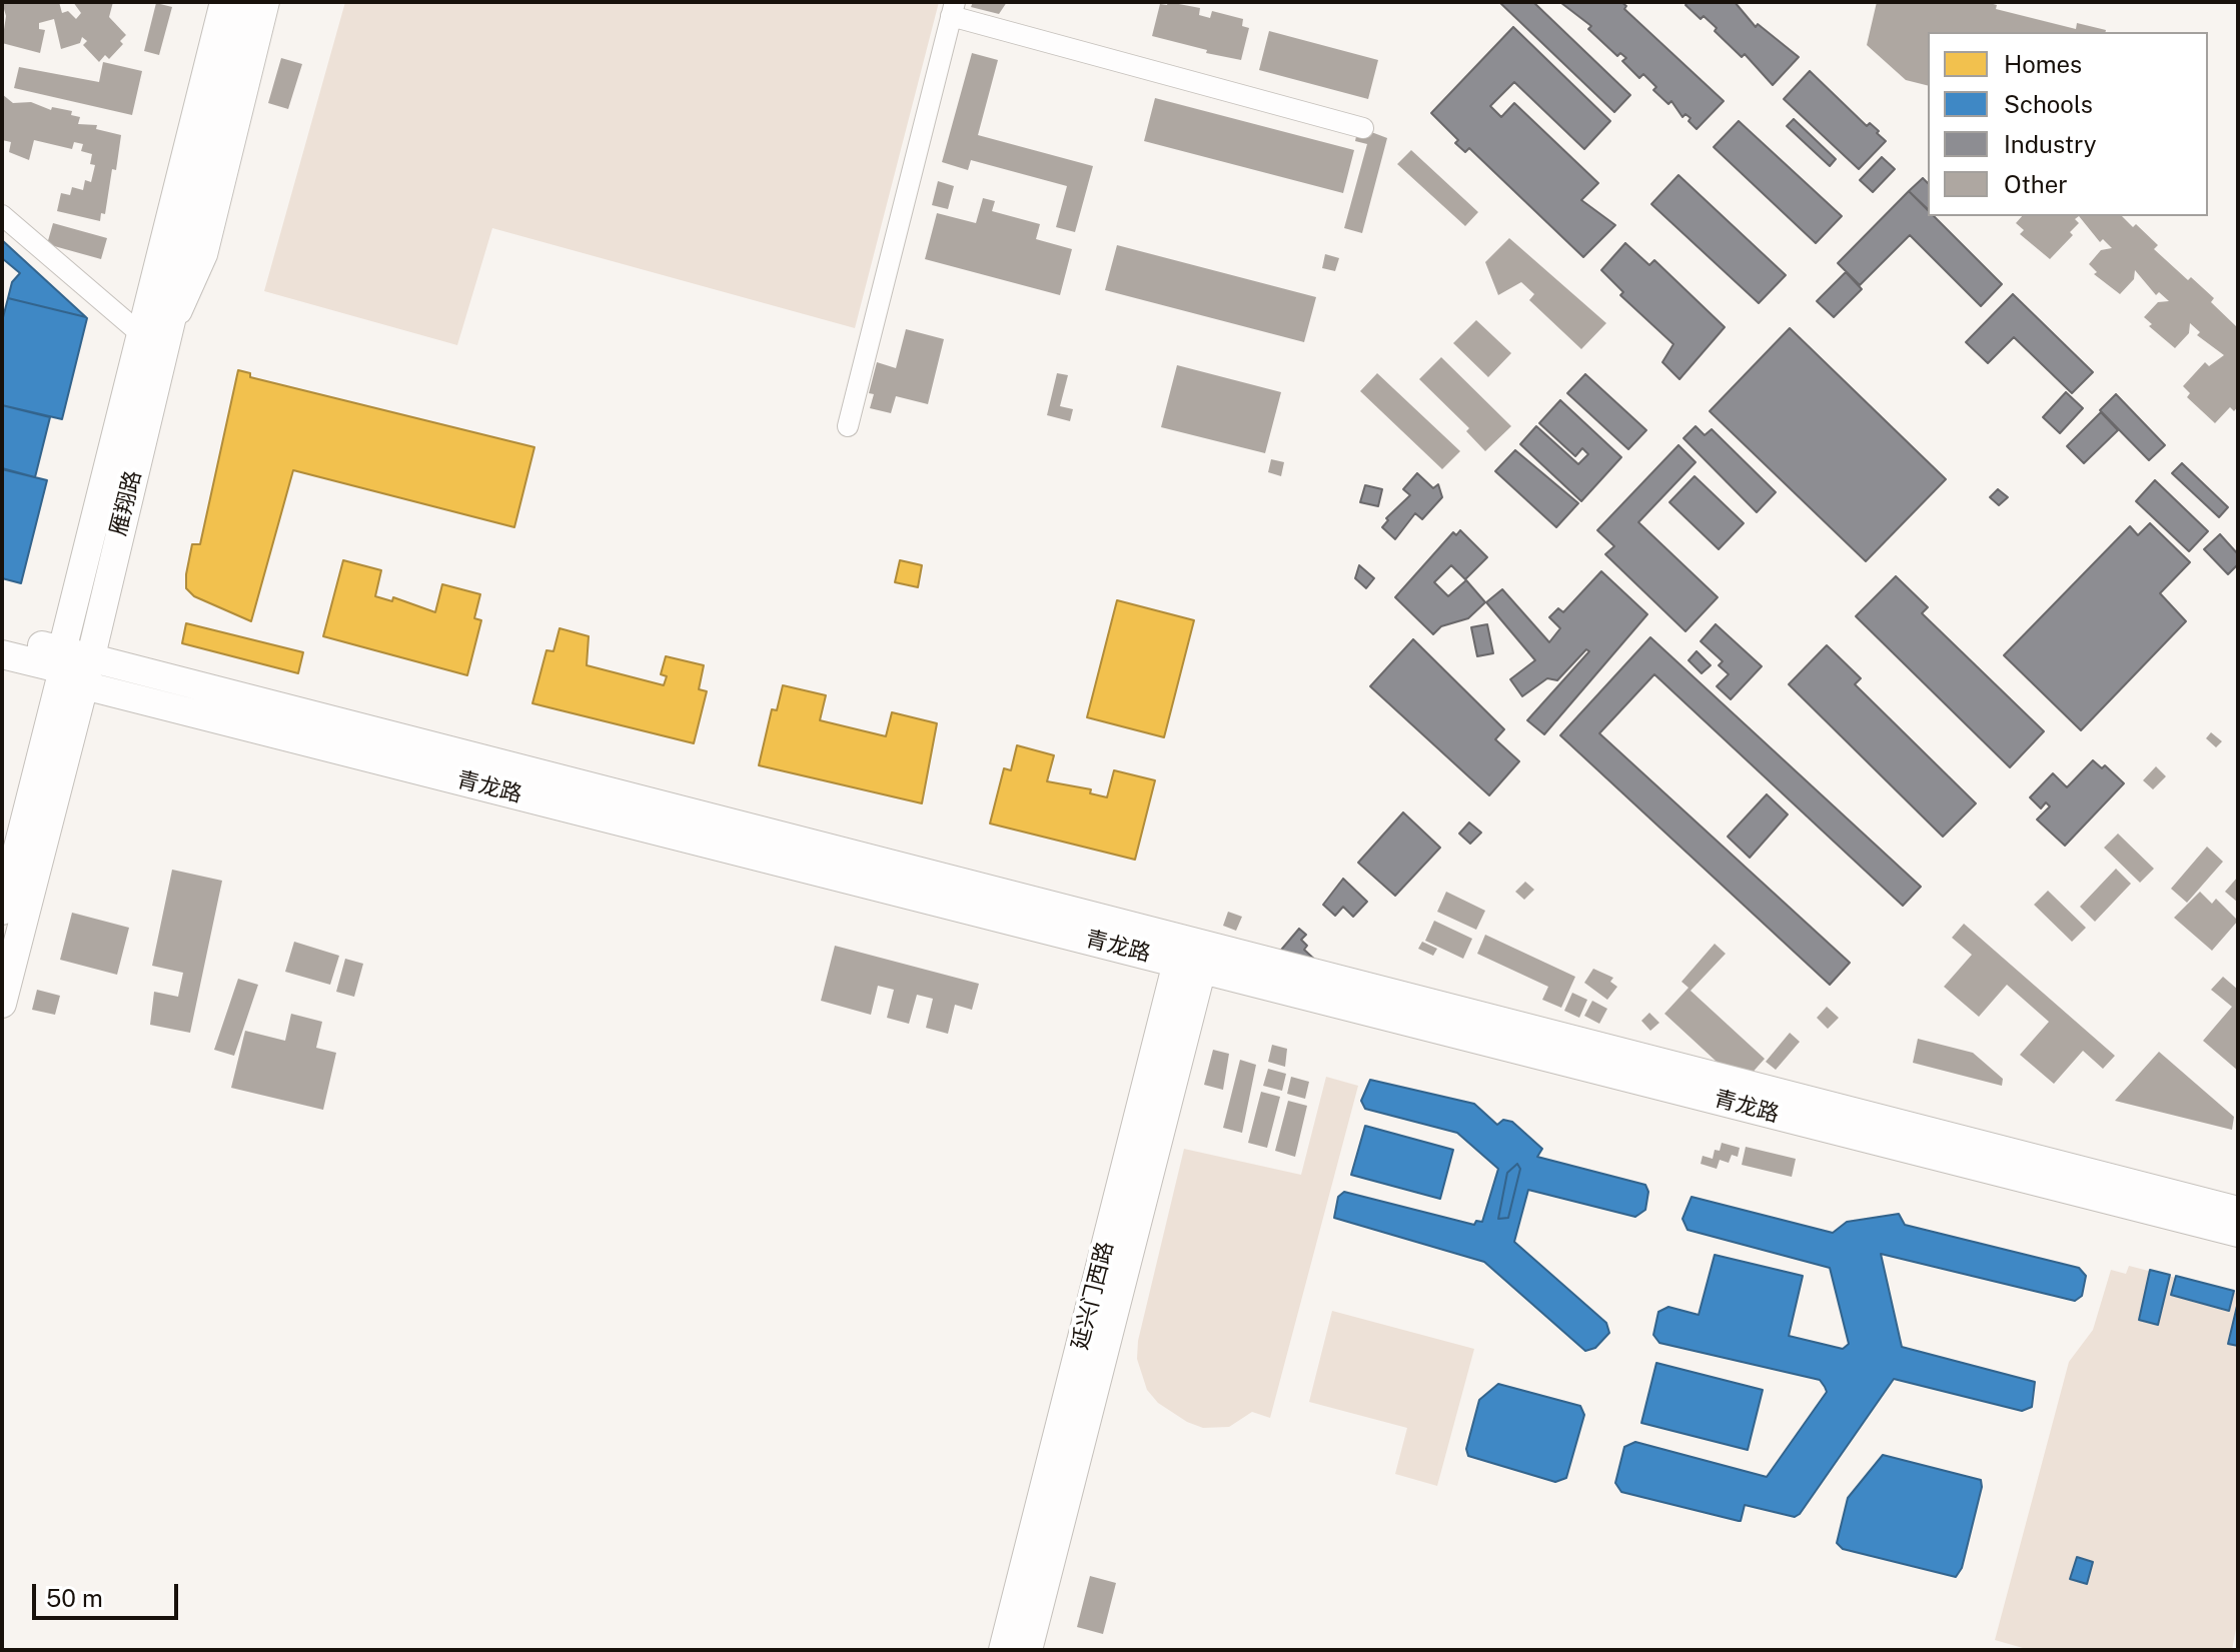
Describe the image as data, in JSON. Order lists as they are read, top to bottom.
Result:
{
  "streets": {
    "street": ["雁翔路", "青龙路", "延兴门西路"]
  },
  "crossings": [
    ["雁翔路", "青龙路"],
    ["青龙路", "延兴门西路"]
  ],
  "legend": [
    "Homes",
    "Schools",
    "Industry",
    "Other"
  ],
  "scale_bar": "50 m"
}
